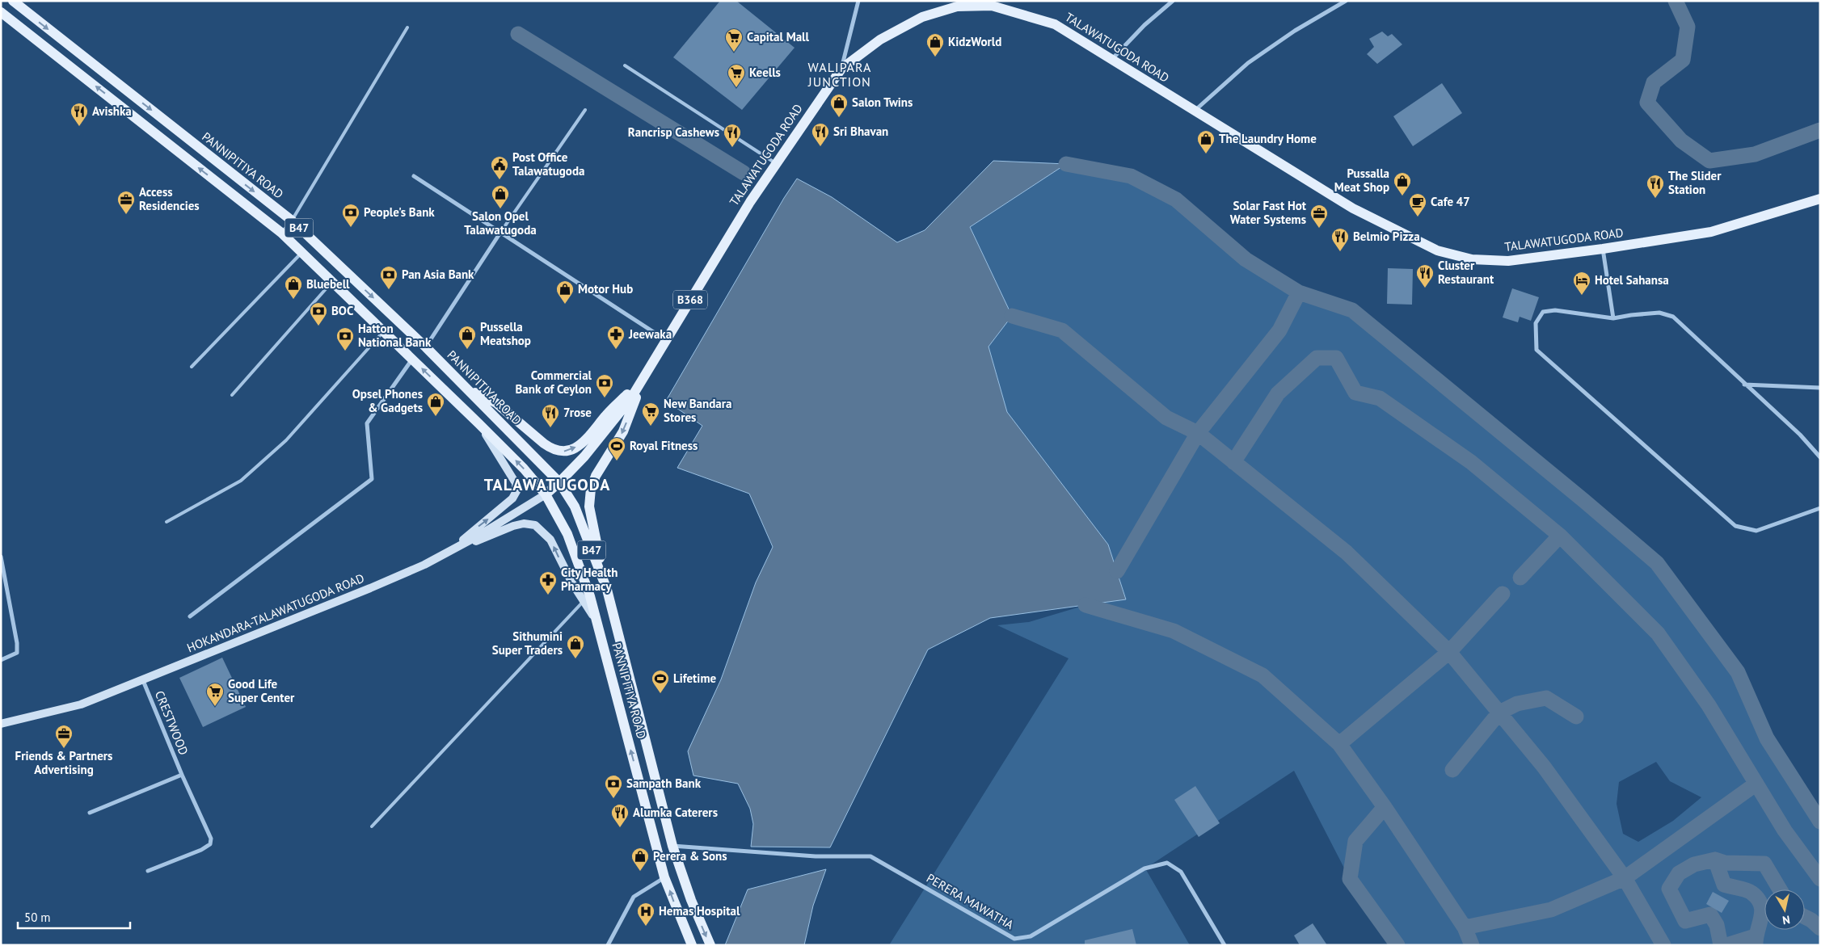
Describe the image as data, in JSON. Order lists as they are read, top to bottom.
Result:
{
  "streets": {
    "main road": [
      "TALAWATUGODA ROAD",
      "PANNIPITIYA ROAD",
      "B47",
      "B368",
      "HOKANDARA-TALAWATUGODA ROAD"
    ],
    "street": ["CRESTWOOD", "PERERA MAWATHA"]
  },
  "crossings": [
    ["TALAWATUGODA ROAD", "PANNIPITIYA ROAD"],
    ["TALAWATUGODA ROAD", "HOKANDARA-TALAWATUGODA ROAD"],
    ["PANNIPITIYA ROAD", "HOKANDARA-TALAWATUGODA ROAD"],
    ["PANNIPITIYA ROAD", "PERERA MAWATHA"],
    ["HOKANDARA-TALAWATUGODA ROAD", "CRESTWOOD"]
  ],
  "districts": ["WALIPARA JUNCTION", "TALAWATUGODA"],
  "places": {
    "supermarket": [
      "Capital Mall",
      "Keells",
      "New Bandara Stores",
      "Good Life Super Center"
    ],
    "shop": [
      "KidzWorld",
      "Salon Twins",
      "The Laundry Home",
      "Pussalla Meat Shop",
      "Salon Opel Talawatugoda",
      "Bluebell",
      "Motor Hub",
      "Pussella Meatshop",
      "Opsel Phones & Gadgets",
      "Sithumini Super Traders",
      "Perera & Sons"
    ],
    "restaurant": [
      "Avishka",
      "Sri Bhavan",
      "Rancrisp Cashews",
      "The Slider Station",
      "Belmio Pizza",
      "Cluster Restaurant",
      "7rose",
      "Alumka Caterers"
    ],
    "public building": ["Post Office Talawatugoda"],
    "office": ["Access Residencies", "Solar Fast Hot Water Systems", "Friends & Partners Advertising"],
    "cafe": ["Cafe 47"],
    "bank": [
      "People's Bank",
      "Pan Asia Bank",
      "BOC",
      "Hatton National Bank",
      "Commercial Bank of Ceylon",
      "Sampath Bank"
    ],
    "hotel": ["Hotel Sahansa"],
    "pharmacy": ["Jeewaka", "City Health Pharmacy"],
    "sports": ["Royal Fitness", "Lifetime"],
    "hospital": ["Hemas Hospital"]
  },
  "scale_bar": "50 m",
  "north": "bottom"
}
